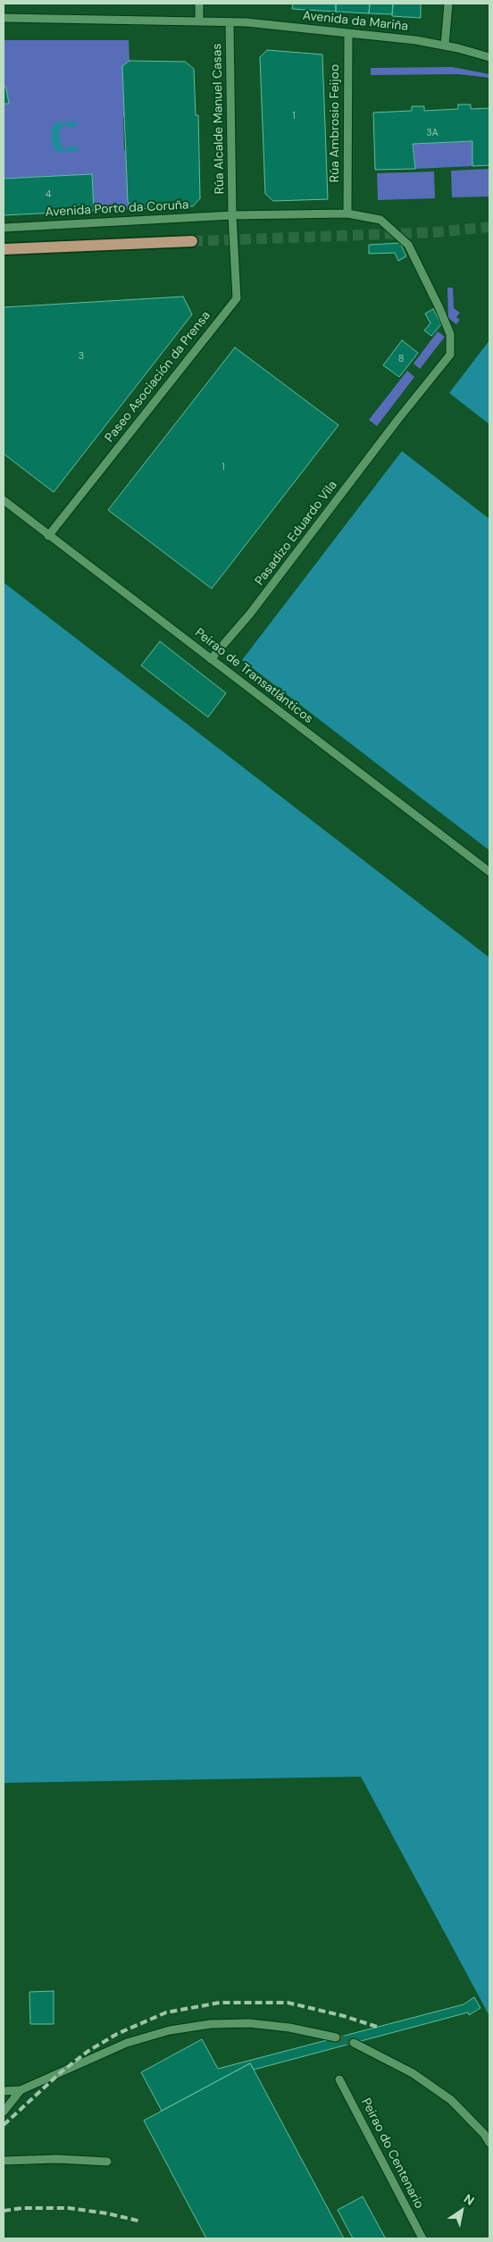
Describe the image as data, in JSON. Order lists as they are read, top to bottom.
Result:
{
  "streets": {
    "street": [
      "Avenida da Mariña",
      "Rúa Alcalde Manuel Casas",
      "Rúa Ambrosio Feijoo",
      "Avenida Porto da Coruña",
      "Paseo Asociación da Prensa",
      "Pasadizo Eduardo Vila",
      "Peirao de Transatlánticos",
      "Peirao do Centenario"
    ]
  },
  "crossings": [
    ["Avenida da Mariña", "Rúa Alcalde Manuel Casas"],
    ["Avenida da Mariña", "Rúa Ambrosio Feijoo"],
    ["Rúa Alcalde Manuel Casas", "Avenida Porto da Coruña"],
    ["Rúa Alcalde Manuel Casas", "Paseo Asociación da Prensa"],
    ["Rúa Ambrosio Feijoo", "Avenida Porto da Coruña"],
    ["Rúa Ambrosio Feijoo", "Pasadizo Eduardo Vila"],
    ["Avenida Porto da Coruña", "Paseo Asociación da Prensa"],
    ["Avenida Porto da Coruña", "Pasadizo Eduardo Vila"],
    ["Paseo Asociación da Prensa", "Peirao de Transatlánticos"],
    ["Pasadizo Eduardo Vila", "Peirao de Transatlánticos"]
  ],
  "house_numbers": [
    "1",
    "3A",
    "4",
    "3",
    "8",
    "1"
  ],
  "north": "top right"
}
